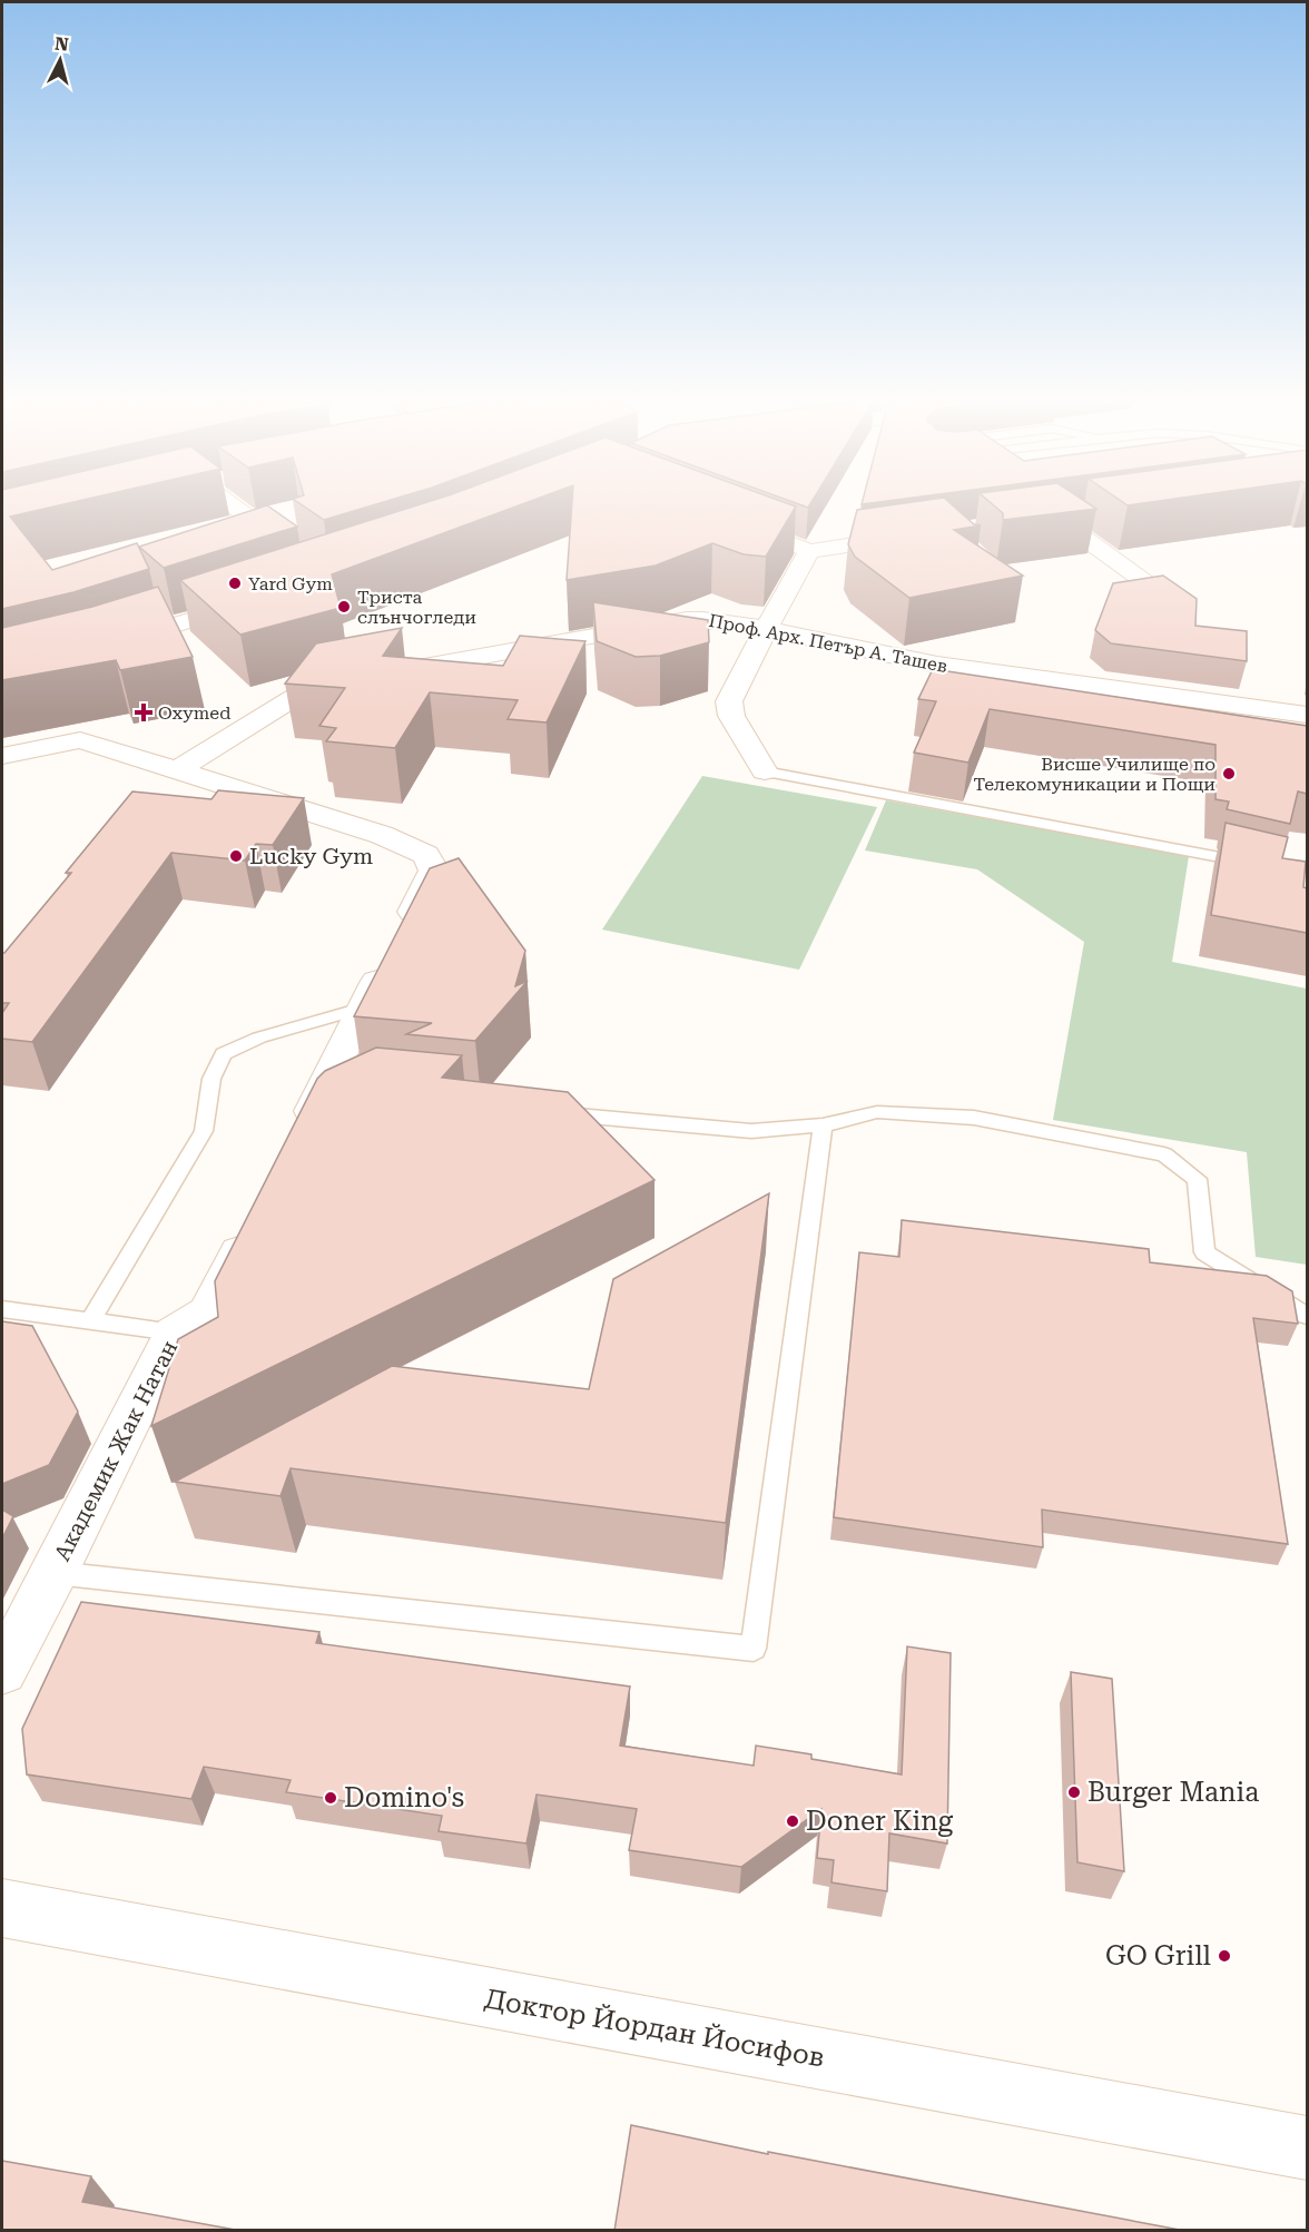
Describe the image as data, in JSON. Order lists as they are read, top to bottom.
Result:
{
  "streets": {
    "street": ["Проф. Арх. Петър А. Ташев", "Академик Жак Натан", "Доктор Йордан Йосифов"]
  },
  "places": {
    "other": [
      "Yard Gym",
      "Триста слънчогледи",
      "Висше Училище по Телекомуникации и Пощи",
      "Lucky Gym",
      "Burger Mania",
      "Domino's",
      "Doner King",
      "GO Grill"
    ],
    "health": ["Oxymed"]
  },
  "north": "top"
}
